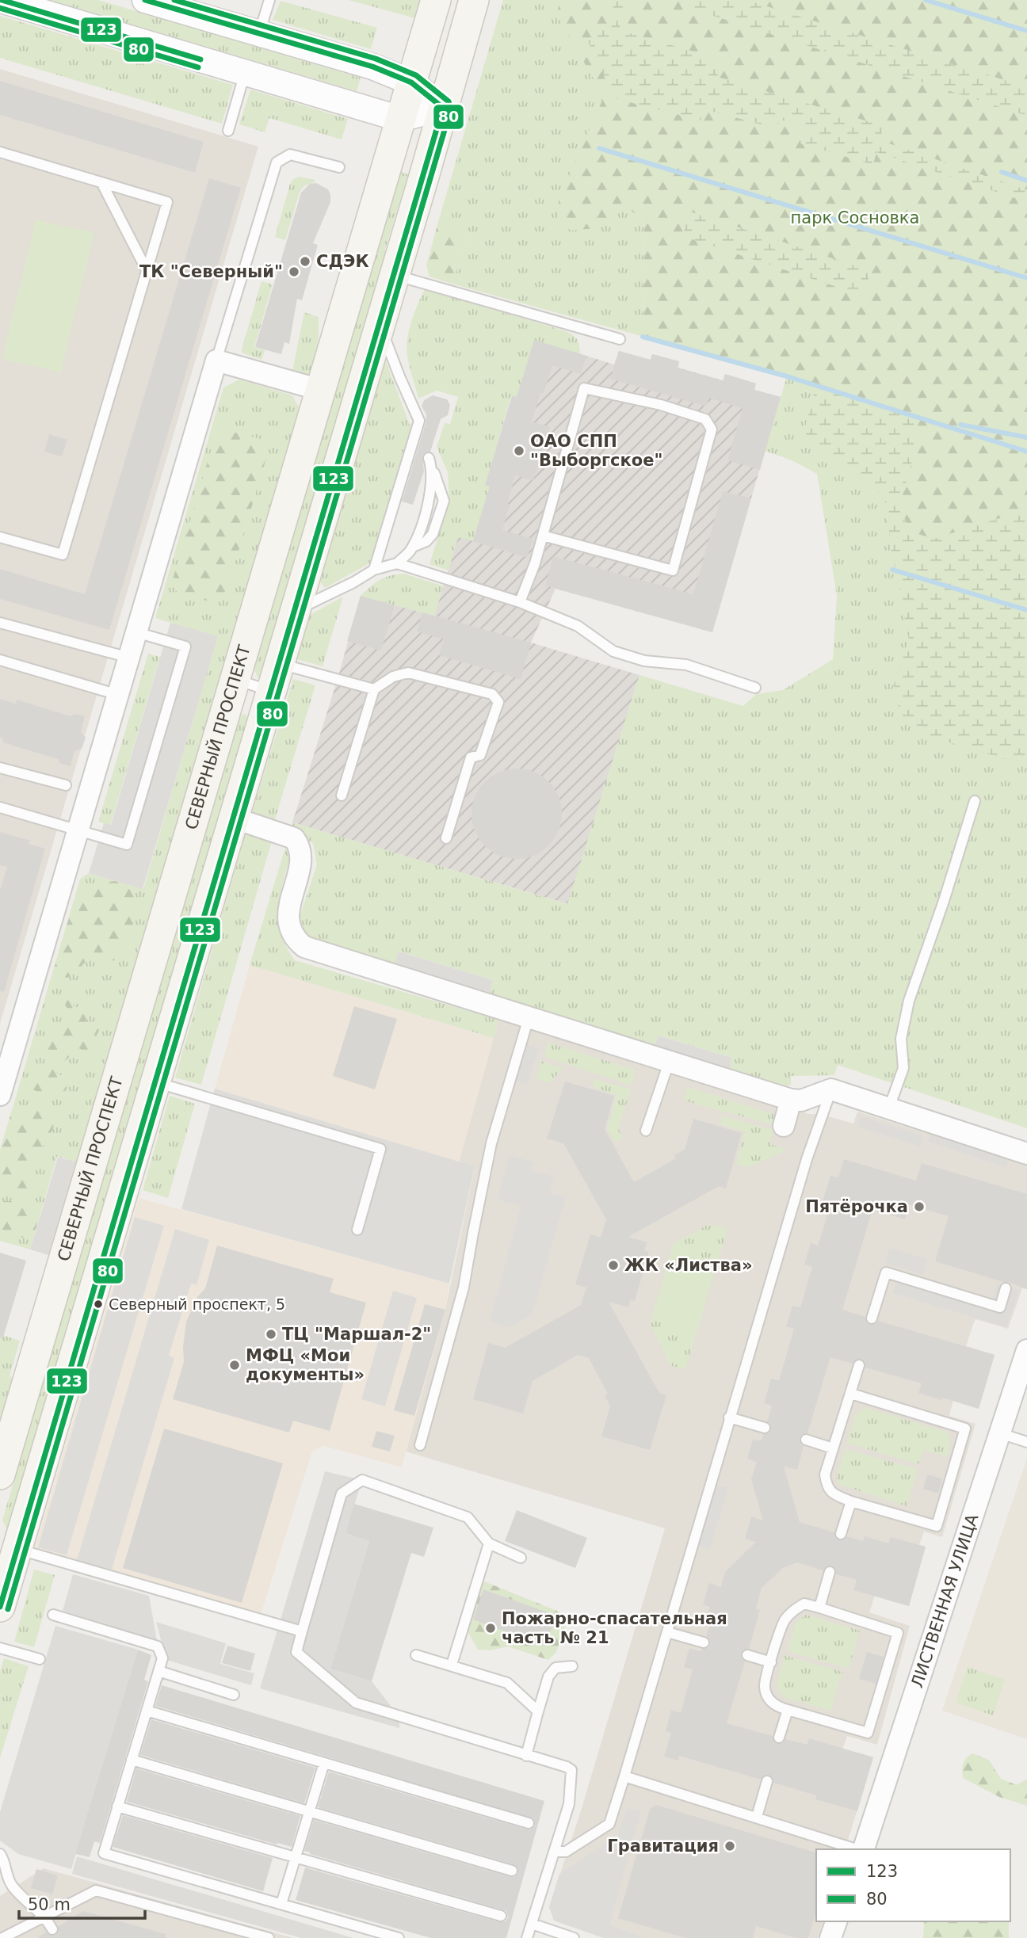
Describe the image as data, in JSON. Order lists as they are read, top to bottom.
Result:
{
  "streets": {
    "main road": ["СЕВЕРНЫЙ ПРОСПЕКТ"],
    "street": ["ЛИСТВЕННАЯ УЛИЦА"]
  },
  "parks": ["парк Сосновка"],
  "places": [
    "СДЭК",
    "ТК \"Северный\"",
    "ОАО СПП \"Выборгское\"",
    "Пятёрочка",
    "ЖК «Листва»",
    "Северный проспект, 5",
    "ТЦ \"Маршал-2\"",
    "МФЦ «Мои документы»",
    "Пожарно-спасательная часть № 21",
    "Гравитация"
  ],
  "lines": ["transit line 123", "transit line 80"],
  "legend": ["123", "80"],
  "scale_bar": "50 m"
}
